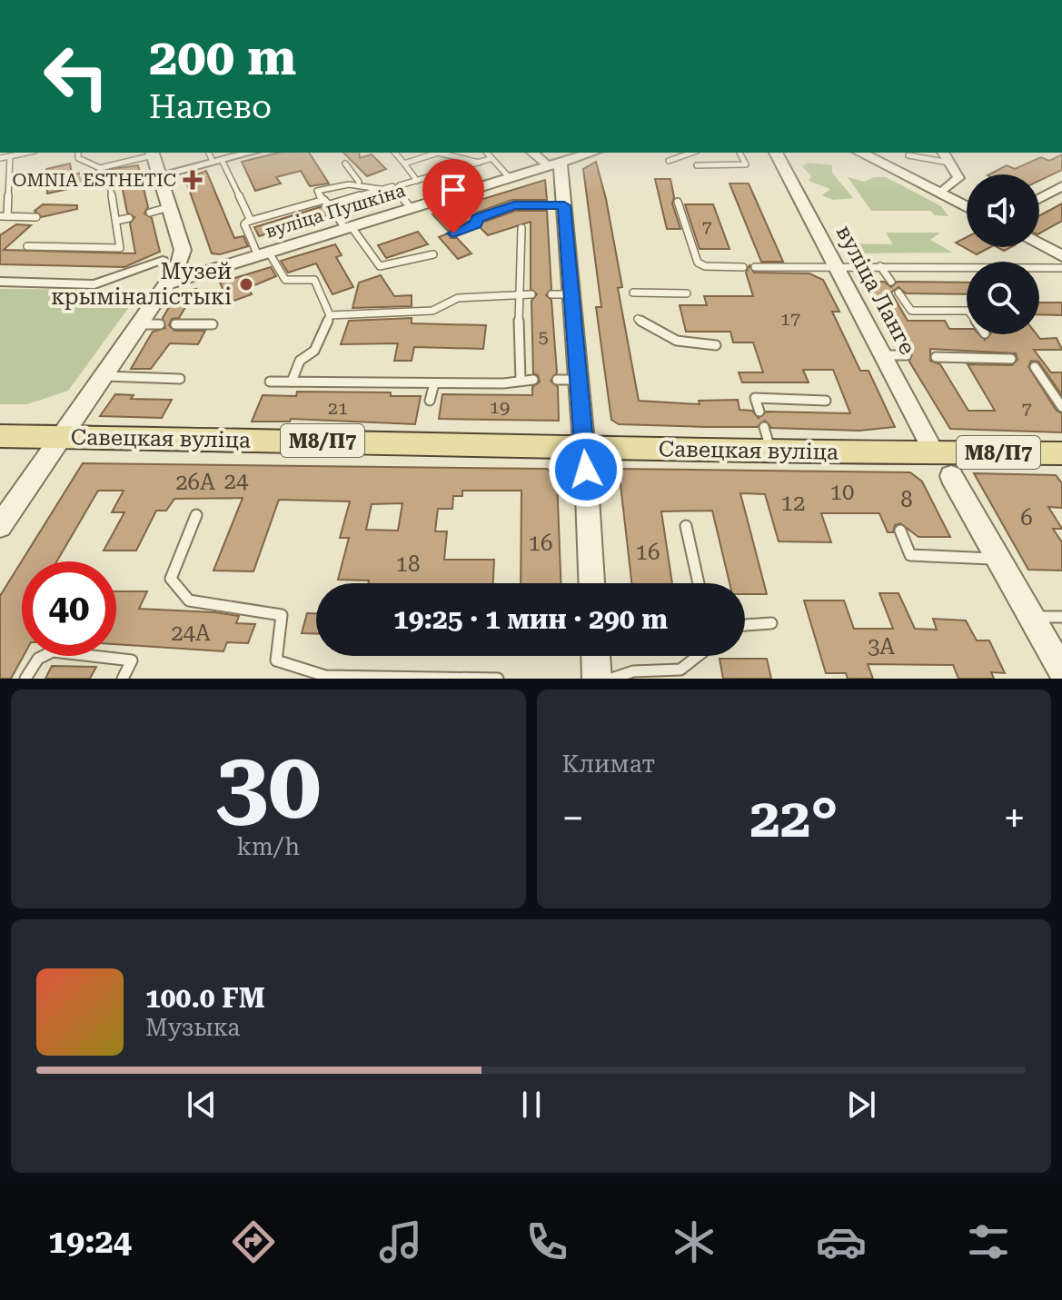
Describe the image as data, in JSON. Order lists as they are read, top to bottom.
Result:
{
  "streets": {
    "main road": ["Савецкая вуліца", "М8/П7"],
    "street": ["вуліца Пушкіна", "вуліца Ланге"]
  },
  "crossings": [
    ["вуліца Ланге", "Савецкая вуліца"]
  ],
  "places": {
    "health": ["OMNIA ESTHETIC"],
    "other": ["Музей крыміналістыкі"]
  },
  "house_numbers": [
    "7",
    "17",
    "5",
    "19",
    "21",
    "7",
    "24",
    "26А",
    "10",
    "8",
    "12",
    "6",
    "16",
    "16",
    "18",
    "24А",
    "3А"
  ],
  "page": {
    "turn": ["200 m", "Налево"],
    "limit": "40",
    "trip": "19:25 · 1 мин · 290 m",
    "tile": [
      ["30", "km/h"],
      "Климат"
    ],
    "heat": ["−", "22°", "+"],
    "song": ["100.0 FM", "Музыка"],
    "tabs": "19:24"
  }
}
